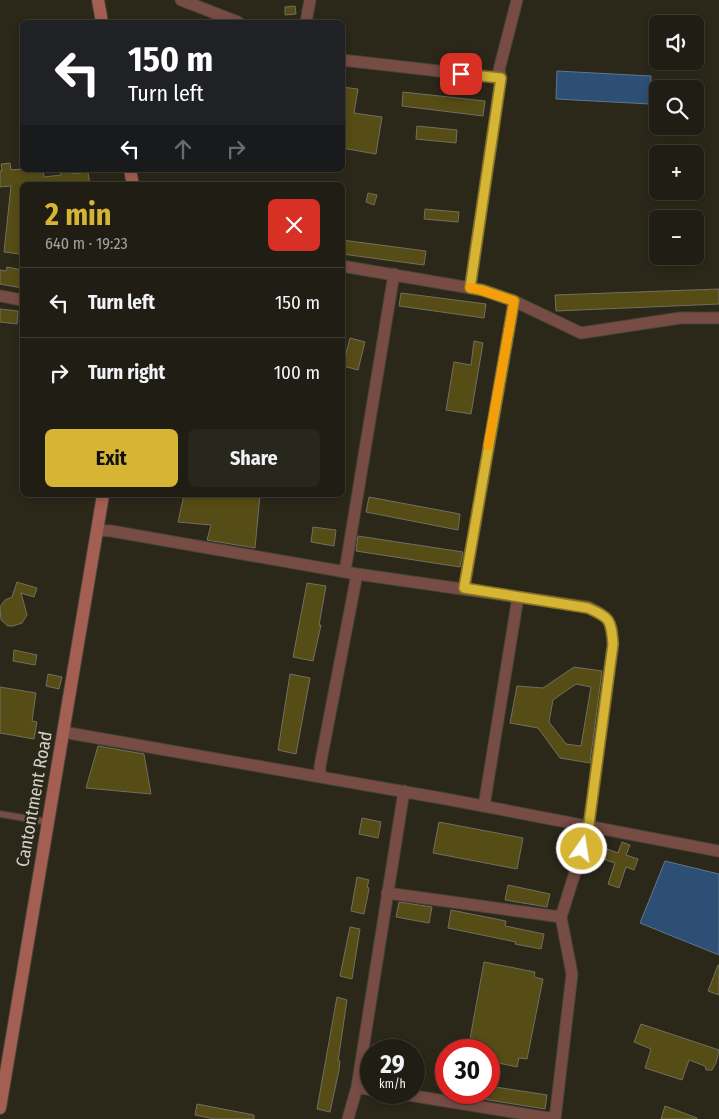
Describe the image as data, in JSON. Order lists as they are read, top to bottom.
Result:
{
  "streets": {
    "street": ["Cantontment Road"]
  },
  "page": {
    "map_buttons": ["+", "−"],
    "turn": ["150 m", "Turn left"],
    "heading": ["2 min", "640 m · 19:23"],
    "list": [
      {
        "name": "Turn left",
        "value": "150 m"
      },
      {
        "name": "Turn right",
        "value": "100 m"
      }
    ],
    "buttons": ["Exit", "Share"],
    "speed": "29 km/h",
    "limit": "30"
  }
}
